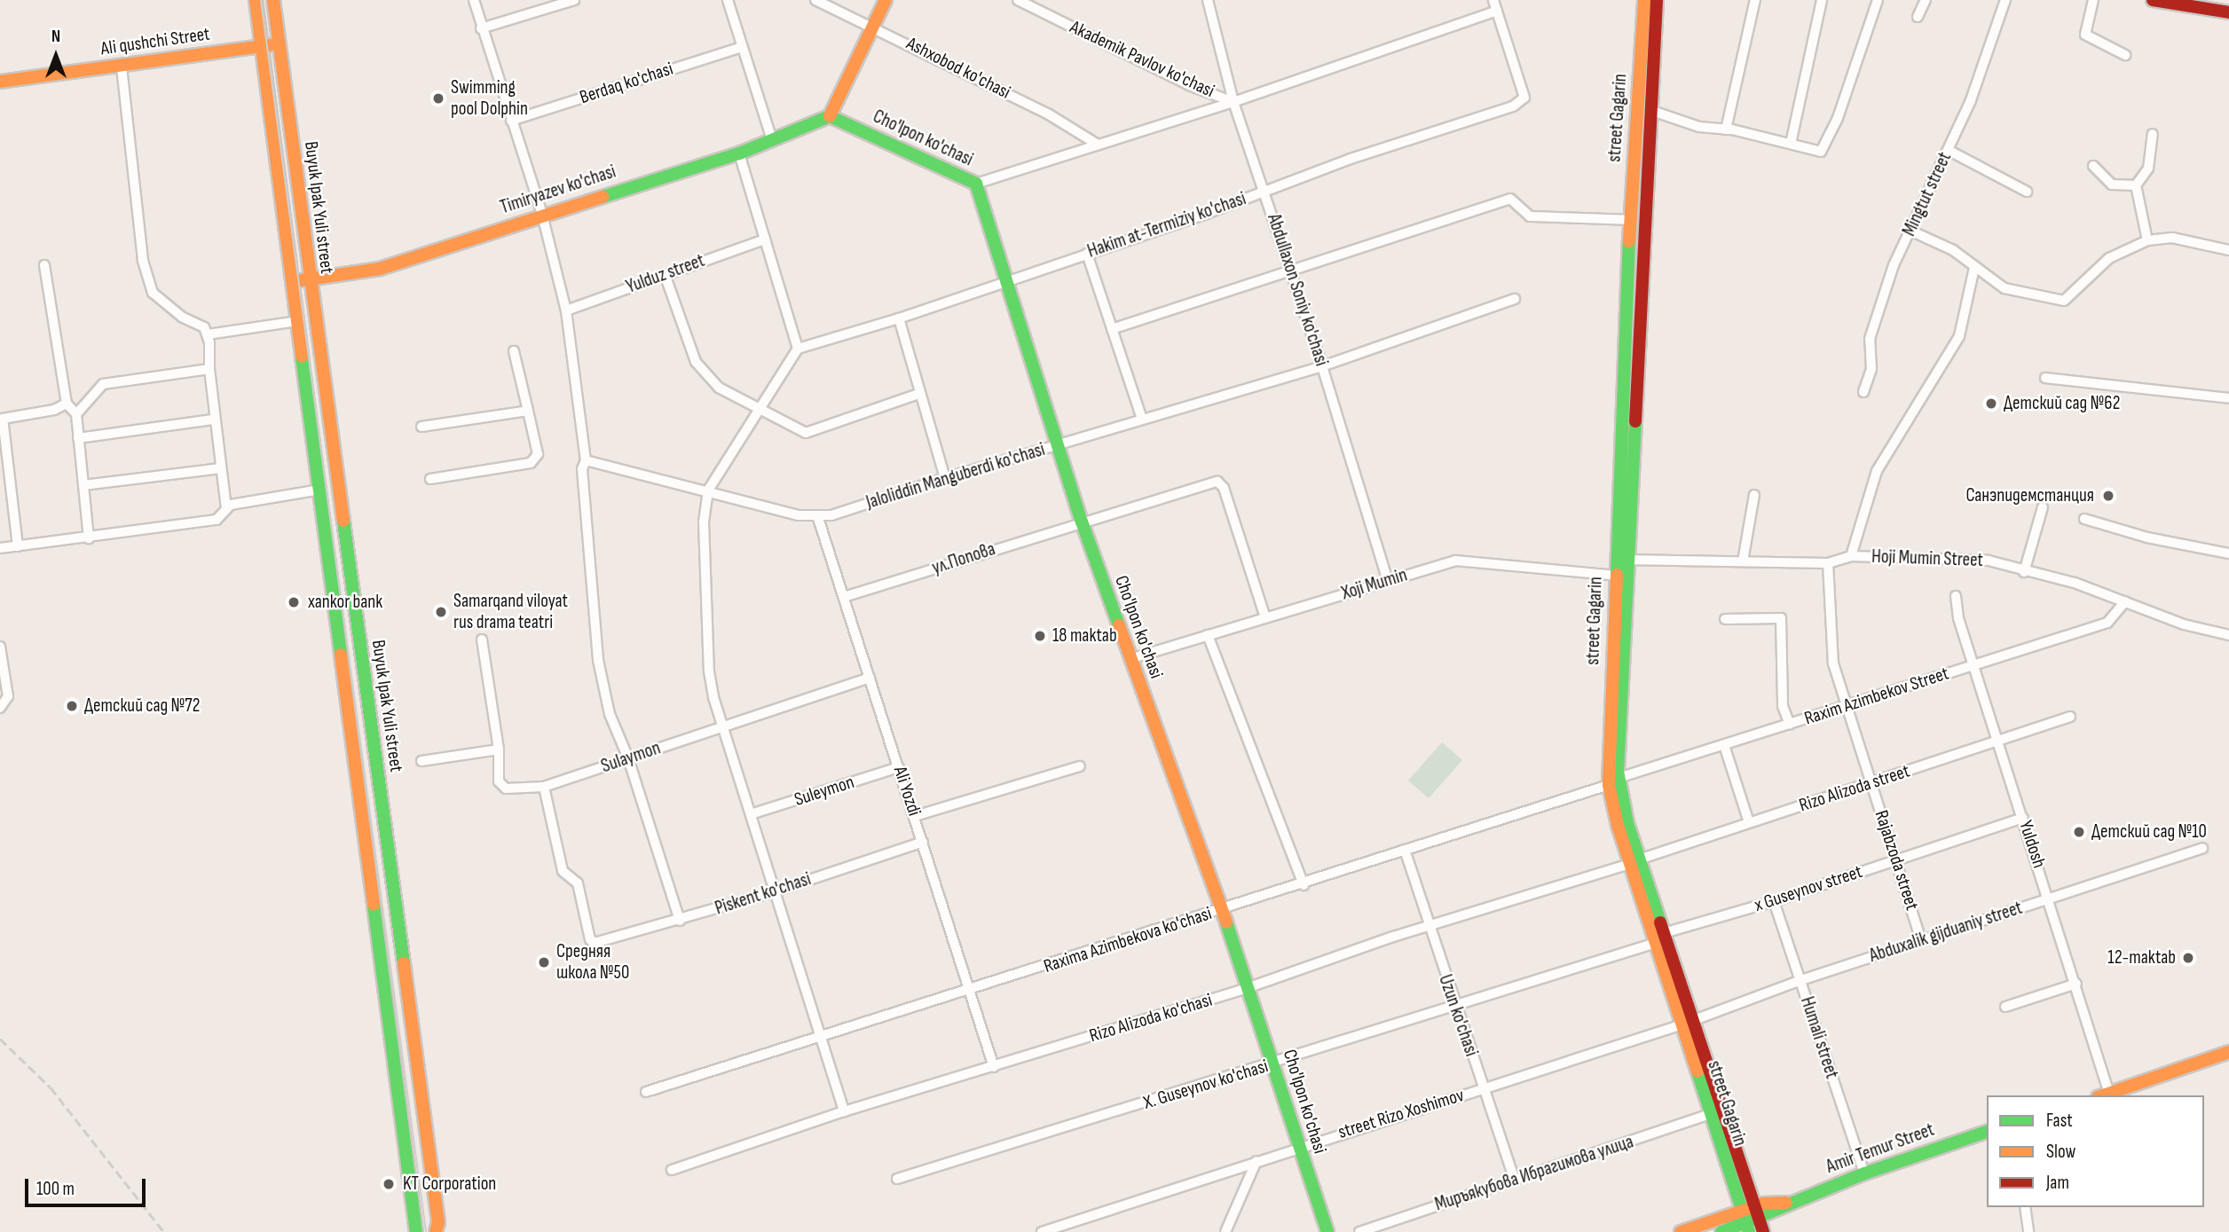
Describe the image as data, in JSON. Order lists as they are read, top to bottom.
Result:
{
  "streets": {
    "main road": [
      "Ali qushchi Street",
      "street Gagarin",
      "Cho'lpon ko'chasi",
      "Timiryazev ko'chasi",
      "Buyuk Ipak Yuli street",
      "Amir Temur Street"
    ],
    "street": [
      "Akademik Pavlov ko'chasi",
      "Ashxobod ko'chasi",
      "Berdaq ko'chasi",
      "Mingtut street",
      "Hakim at-Termiziy ko'chasi",
      "Yulduz street",
      "Abdullaxon Soniy ko'chasi",
      "Jaloliddin Manguberdi ko'chasi",
      "ул.Попова",
      "Hoji Mumin Street",
      "Xoji Mumin",
      "Raxim Azimbekov Street",
      "Sulaymon",
      "Rizo Alizoda street",
      "Suleymon",
      "Ali Yozdi",
      "Yuldosh",
      "Rajabzoda street",
      "x Guseynov street",
      "Piskent ko'chasi",
      "Abduxalik gijduaniy street",
      "Raxima Azimbekova ko'chasi",
      "Uzun ko'chasi",
      "Rizo Alizoda ko'chasi",
      "Humali street",
      "X. Guseynov ko'chasi",
      "street Rizo Xoshimov",
      "Миръякубова Ибрагимова улица"
    ]
  },
  "crossings": [
    ["Ali qushchi Street", "Buyuk Ipak Yuli street"],
    ["Akademik Pavlov ko'chasi", "Abdullaxon Soniy ko'chasi"],
    ["street Gagarin", "Hoji Mumin Street"],
    ["street Gagarin", "Xoji Mumin"],
    ["street Gagarin", "Raxim Azimbekov Street"],
    ["street Gagarin", "Rizo Alizoda street"],
    ["street Gagarin", "x Guseynov street"],
    ["street Gagarin", "Abduxalik gijduaniy street"],
    ["street Gagarin", "Raxima Azimbekova ko'chasi"],
    ["street Gagarin", "Rizo Alizoda ko'chasi"],
    ["street Gagarin", "X. Guseynov ko'chasi"],
    ["street Gagarin", "street Rizo Xoshimov"],
    ["street Gagarin", "Amir Temur Street"],
    ["street Gagarin", "Миръякубова Ибрагимова улица"],
    ["Cho'lpon ko'chasi", "Timiryazev ko'chasi"],
    ["Cho'lpon ko'chasi", "Hakim at-Termiziy ko'chasi"],
    ["Cho'lpon ko'chasi", "Jaloliddin Manguberdi ko'chasi"],
    ["Cho'lpon ko'chasi", "ул.Попова"],
    ["Cho'lpon ko'chasi", "Xoji Mumin"],
    ["Cho'lpon ko'chasi", "Raxima Azimbekova ko'chasi"],
    ["Cho'lpon ko'chasi", "Rizo Alizoda ko'chasi"],
    ["Cho'lpon ko'chasi", "X. Guseynov ko'chasi"],
    ["Cho'lpon ko'chasi", "street Rizo Xoshimov"],
    ["Timiryazev ko'chasi", "Buyuk Ipak Yuli street"],
    ["Hakim at-Termiziy ko'chasi", "Abdullaxon Soniy ko'chasi"],
    ["Abdullaxon Soniy ko'chasi", "Jaloliddin Manguberdi ko'chasi"],
    ["Abdullaxon Soniy ko'chasi", "Xoji Mumin"],
    ["Jaloliddin Manguberdi ko'chasi", "Ali Yozdi"],
    ["ул.Попова", "Xoji Mumin"],
    ["ул.Попова", "Ali Yozdi"],
    ["Hoji Mumin Street", "Raxim Azimbekov Street"],
    ["Hoji Mumin Street", "Rajabzoda street"],
    ["Raxim Azimbekov Street", "Yuldosh"],
    ["Raxim Azimbekov Street", "Rajabzoda street"],
    ["Raxim Azimbekov Street", "Raxima Azimbekova ko'chasi"],
    ["Sulaymon", "Ali Yozdi"],
    ["Sulaymon", "Piskent ko'chasi"],
    ["Rizo Alizoda street", "Yuldosh"],
    ["Rizo Alizoda street", "Rajabzoda street"],
    ["Rizo Alizoda street", "Rizo Alizoda ko'chasi"],
    ["Suleymon", "Ali Yozdi"],
    ["Ali Yozdi", "Piskent ko'chasi"],
    ["Ali Yozdi", "Raxima Azimbekova ko'chasi"],
    ["Ali Yozdi", "Rizo Alizoda ko'chasi"],
    ["Yuldosh", "x Guseynov street"],
    ["Yuldosh", "Abduxalik gijduaniy street"],
    ["Rajabzoda street", "x Guseynov street"],
    ["Rajabzoda street", "Abduxalik gijduaniy street"],
    ["x Guseynov street", "Humali street"],
    ["x Guseynov street", "X. Guseynov ko'chasi"],
    ["Abduxalik gijduaniy street", "Humali street"],
    ["Abduxalik gijduaniy street", "street Rizo Xoshimov"],
    ["Raxima Azimbekova ko'chasi", "Uzun ko'chasi"],
    ["Uzun ko'chasi", "Rizo Alizoda ko'chasi"],
    ["Uzun ko'chasi", "X. Guseynov ko'chasi"],
    ["Uzun ko'chasi", "street Rizo Xoshimov"],
    ["Uzun ko'chasi", "Миръякубова Ибрагимова улица"],
    ["Humali street", "Amir Temur Street"]
  ],
  "places": [
    "Swimming pool Dolphin",
    "Детский сад №62",
    "Санэпидемстанция",
    "xankor bank",
    "Samarqand viloyat rus drama teatri",
    "18 maktab",
    "Детский сад №72",
    "Детский сад №10",
    "12-maktab",
    "Средняя школа №50",
    "KT Corporation"
  ],
  "legend": ["Fast", "Slow", "Jam"],
  "scale_bar": "100 m",
  "north": "top"
}
